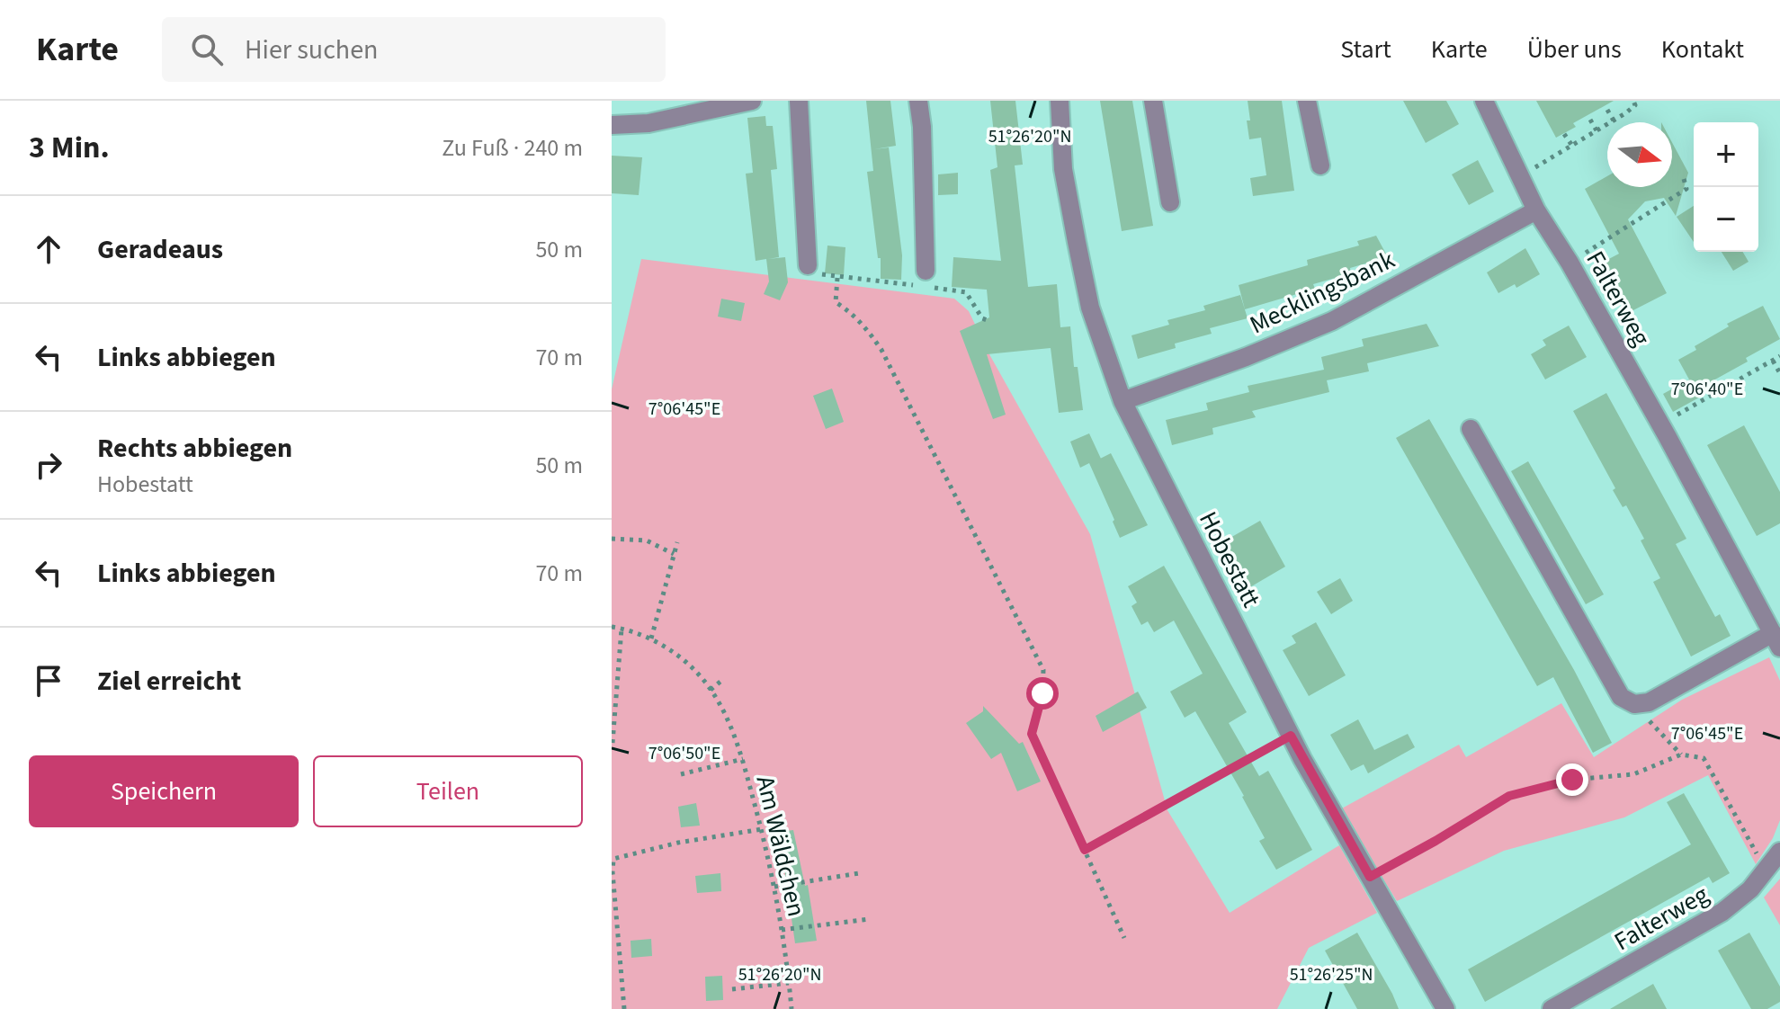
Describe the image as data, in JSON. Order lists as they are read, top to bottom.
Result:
{
  "streets": {
    "street": ["Mecklingsbank", "Falterweg", "Hobestatt"],
    "path": ["Am Wäldchen"]
  },
  "crossings": [
    ["Mecklingsbank", "Falterweg"],
    ["Mecklingsbank", "Hobestatt"]
  ],
  "north": "right",
  "page": {
    "header": "Karte",
    "search": "Hier suchen",
    "nav": [
      "Start",
      "Karte",
      "Über uns",
      "Kontakt"
    ],
    "heading": ["3 Min.", "Zu Fuß · 240 m"],
    "map_buttons": ["+", "−"],
    "list": [
      ["Geradeaus", "50 m"],
      ["Links abbiegen", "70 m"],
      ["Rechts abbiegen", "Hobestatt", "50 m"],
      ["Links abbiegen", "70 m"],
      "Ziel erreicht"
    ],
    "buttons": ["Speichern", "Teilen"]
  },
  "coordinates": [
    "51°26'20\"N",
    "7°06'40\"E",
    "7°06'45\"E",
    "7°06'50\"E",
    "51°26'25\"N"
  ]
}
